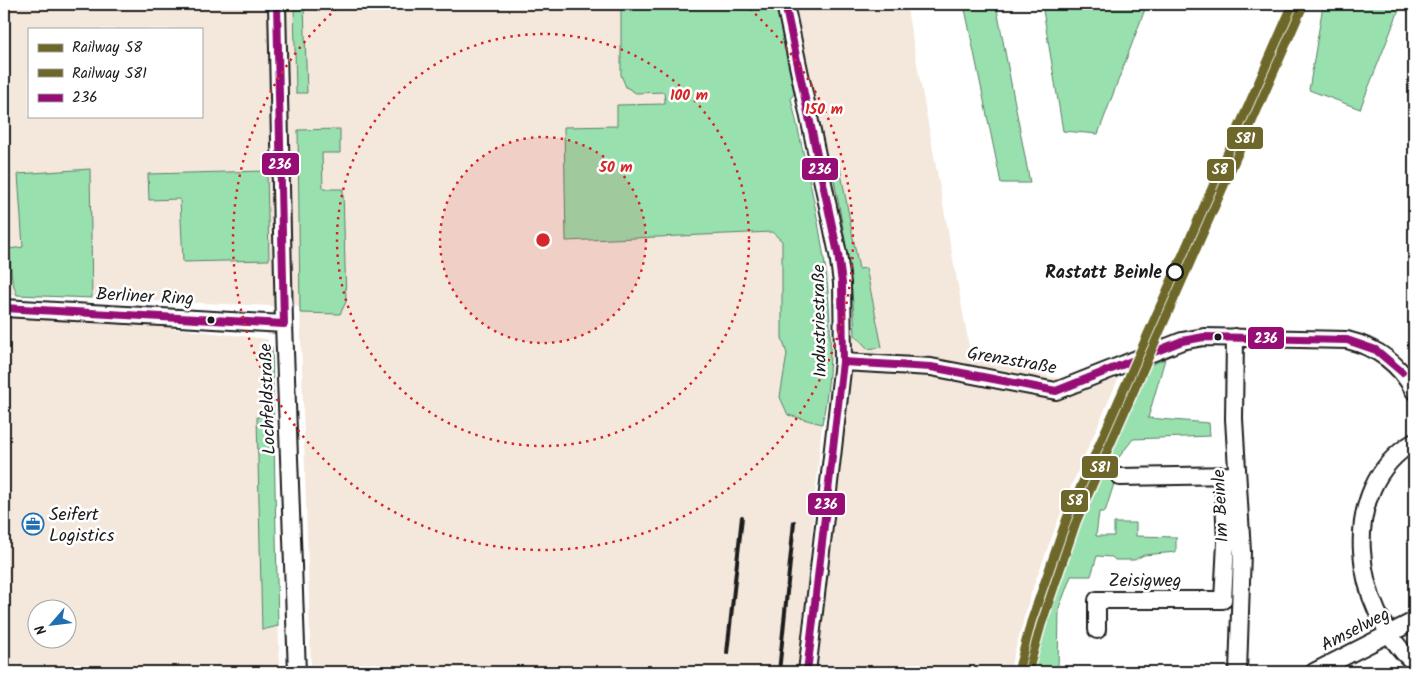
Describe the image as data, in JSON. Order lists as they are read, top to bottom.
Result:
{
  "streets": {
    "street": [
      "Berliner Ring",
      "Industriestraße",
      "Grenzstraße",
      "Lochfeldstraße",
      "Im Beinle",
      "Zeisigweg",
      "Amselweg"
    ]
  },
  "crossings": [
    ["Berliner Ring", "Lochfeldstraße"],
    ["Industriestraße", "Grenzstraße"],
    ["Grenzstraße", "Im Beinle"],
    ["Im Beinle", "Zeisigweg"]
  ],
  "places": {
    "other": ["Rastatt Beinle"],
    "office": ["Seifert Logistics"]
  },
  "lines": ["rail line S8", "transit line 236", "rail line S81"],
  "legend": ["Railway S8", "Railway S81", "236"],
  "north": "bottom left",
  "rings": ["100 m", "150 m", "50 m"]
}
